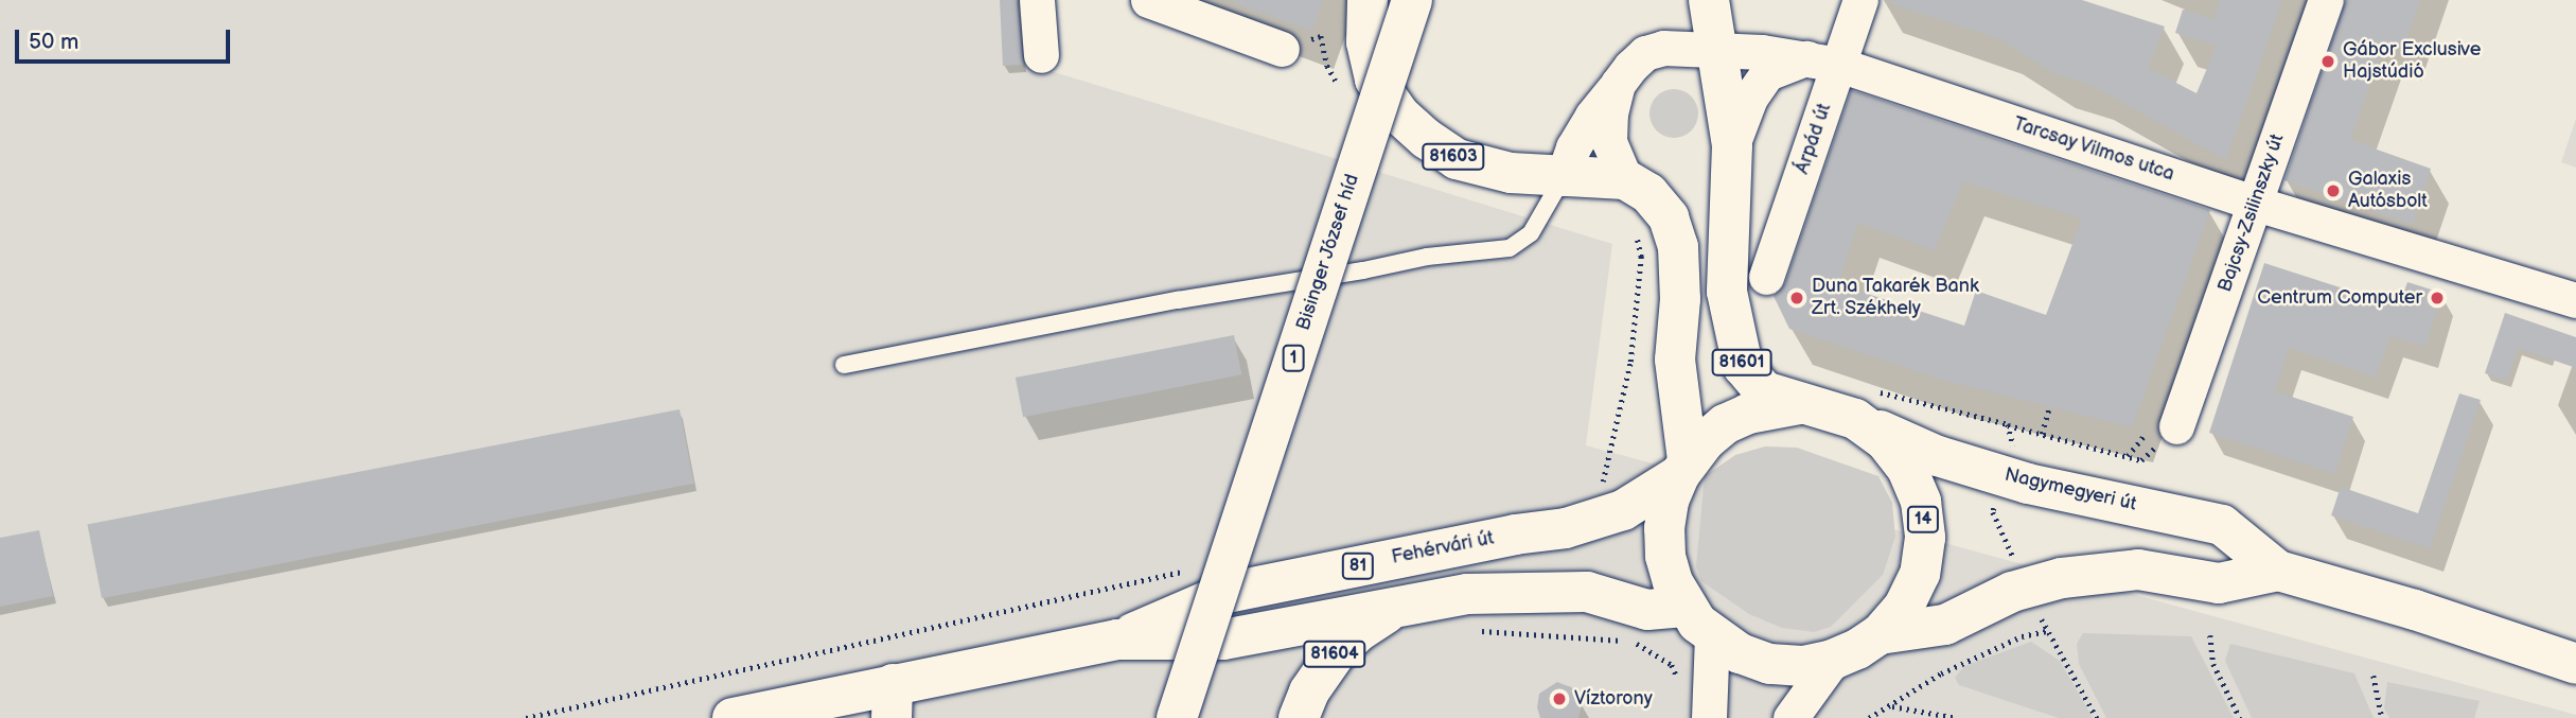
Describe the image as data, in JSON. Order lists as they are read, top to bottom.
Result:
{
  "streets": {
    "main road": [
      "81603",
      "Bisinger József híd",
      "1",
      "81601",
      "Nagymegyeri út",
      "14",
      "Fehérvári út",
      "81",
      "81604"
    ],
    "street": ["Árpád út", "Tarcsay Vilmos utca", "Bajcsy-Zsilinszky út"]
  },
  "crossings": [
    ["Árpád út", "Tarcsay Vilmos utca"],
    ["Tarcsay Vilmos utca", "81603"],
    ["Tarcsay Vilmos utca", "Bajcsy-Zsilinszky út"],
    ["Tarcsay Vilmos utca", "81601"],
    ["81601", "Nagymegyeri út"],
    ["81601", "14"],
    ["81601", "Fehérvári út"],
    ["Nagymegyeri út", "14"],
    ["Nagymegyeri út", "Fehérvári út"],
    ["14", "Fehérvári út"],
    ["Fehérvári út", "81604"]
  ],
  "places": [
    "Gábor Exclusive Hajstúdió",
    "Galaxis Autósbolt",
    "Duna Takarék Bank Zrt. Székhely",
    "Centrum Computer",
    "Víztorony"
  ],
  "scale_bar": "50 m"
}
